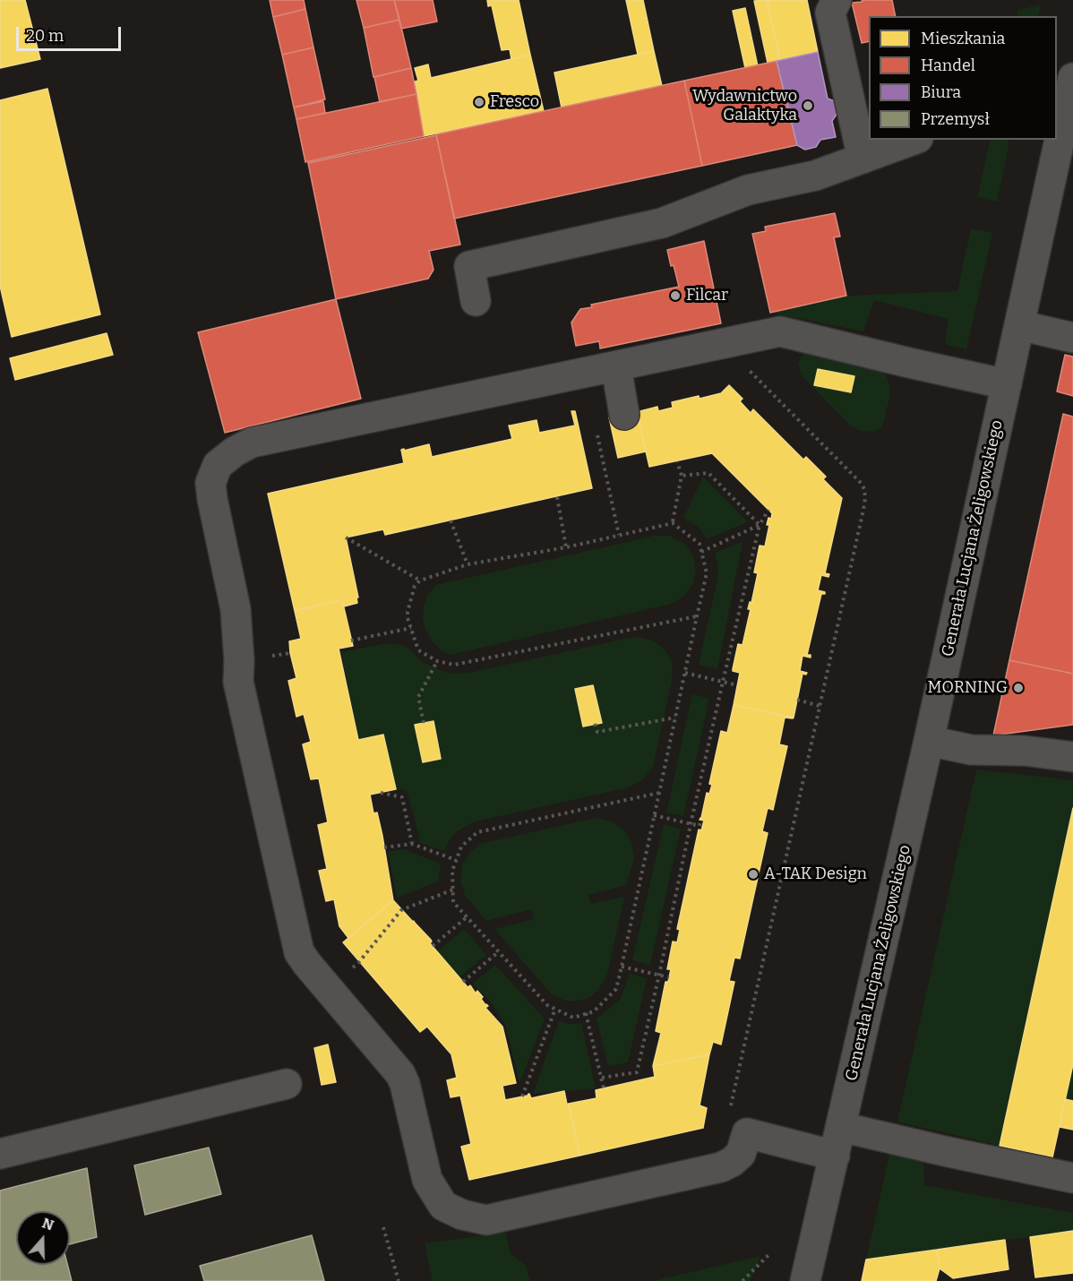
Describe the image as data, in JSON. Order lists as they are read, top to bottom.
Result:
{
  "streets": {
    "street": ["Generała Lucjana Żeligowskiego"]
  },
  "places": [
    "Fresco",
    "Wydawnictwo Galaktyka",
    "Filcar",
    "MORNING",
    "A-TAK Design"
  ],
  "legend": [
    "Mieszkania",
    "Handel",
    "Biura",
    "Przemysł"
  ],
  "scale_bar": "20 m",
  "north": "top"
}
